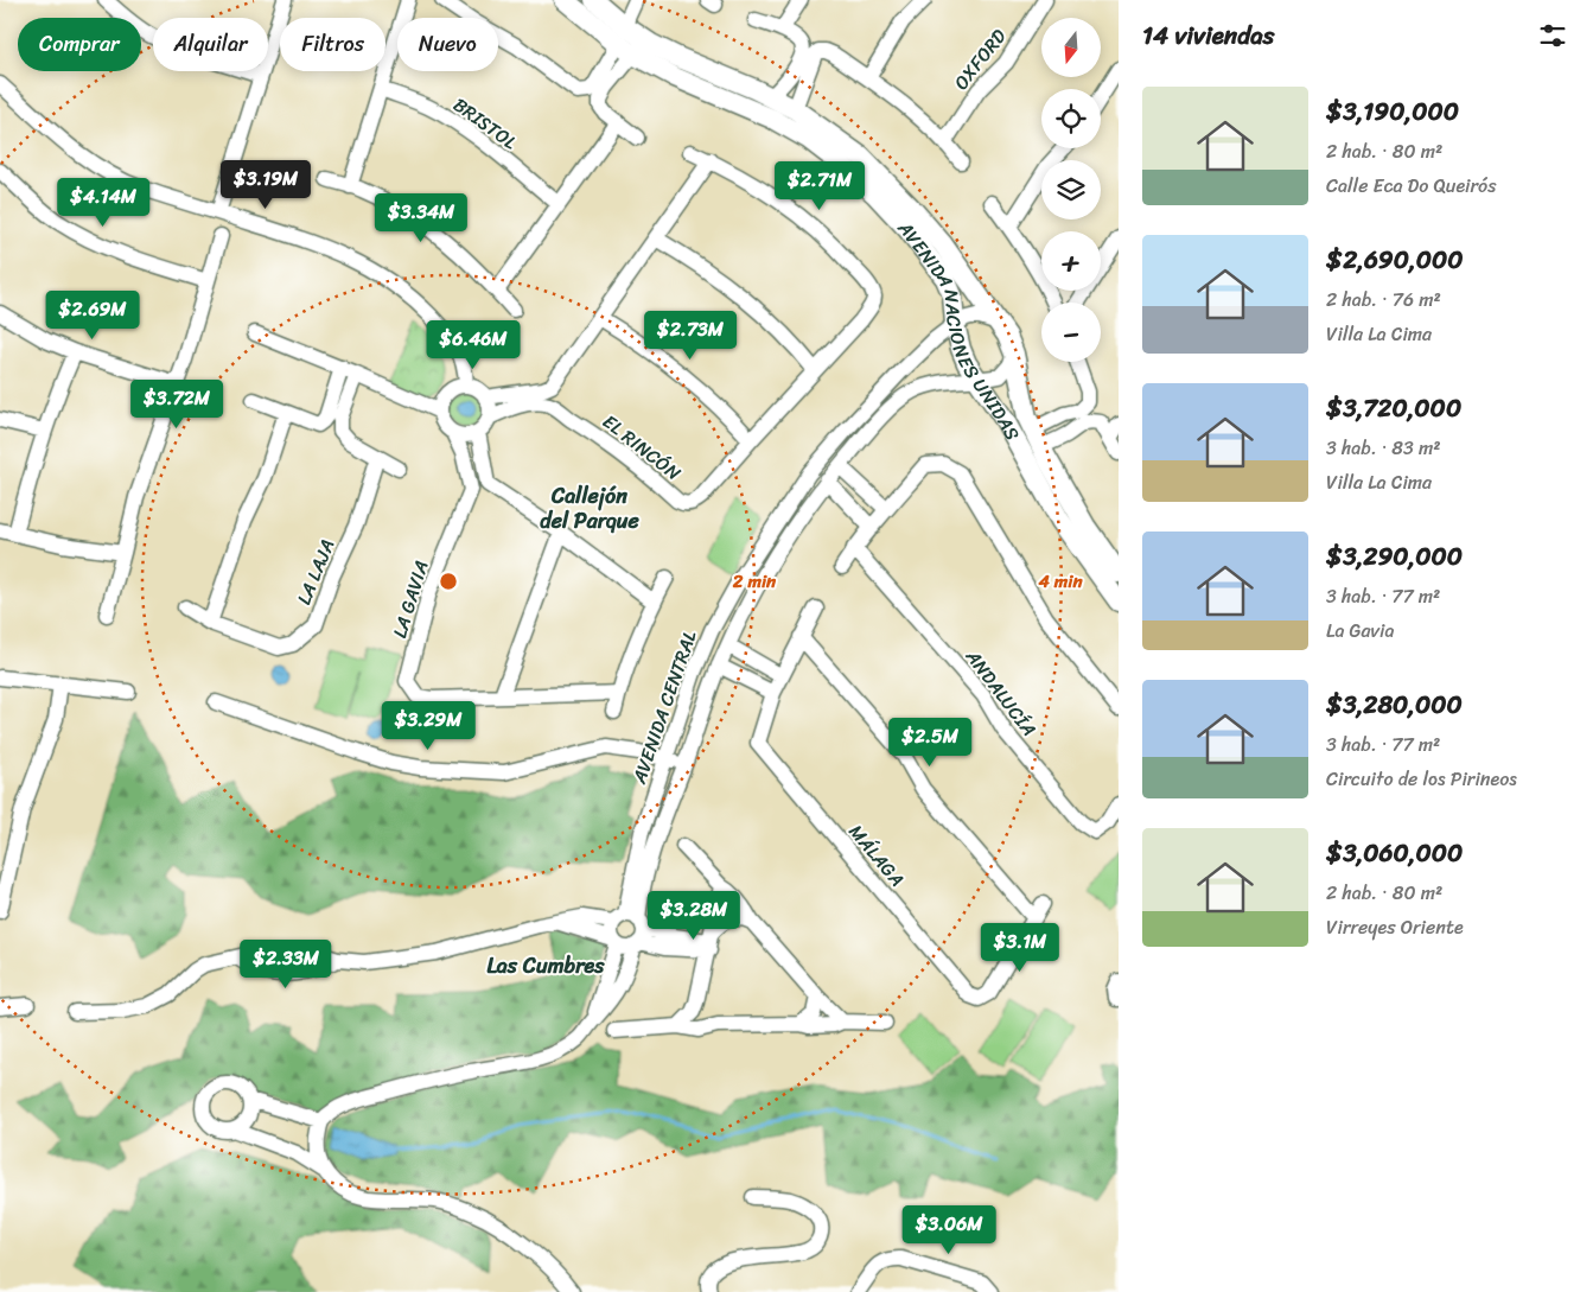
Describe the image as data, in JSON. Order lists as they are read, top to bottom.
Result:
{
  "streets": {
    "street": [
      "OXFORD",
      "BRISTOL",
      "AVENIDA NACIONES UNIDAS",
      "EL RINCÓN",
      "LA LAJA",
      "LA GAVIA",
      "ANDALUCÍA",
      "AVENIDA CENTRAL",
      "MÁLAGA"
    ]
  },
  "crossings": [
    ["AVENIDA NACIONES UNIDAS", "AVENIDA CENTRAL"],
    ["EL RINCÓN", "LA GAVIA"]
  ],
  "districts": ["Callejón del Parque", "Las Cumbres"],
  "north": "bottom",
  "page": {
    "heading": "14 viviendas",
    "map_buttons": ["+", "−"],
    "chip": [
      "Comprar",
      "Alquilar",
      "Filtros",
      "Nuevo"
    ],
    "list": [
      {
        "name": "$3,190,000",
        "note": "2 hab. · 80 m² · Calle Eca Do Queirós"
      },
      {
        "name": "$2,690,000",
        "note": "2 hab. · 76 m² · Villa La Cima"
      },
      {
        "name": "$3,720,000",
        "note": "3 hab. · 83 m² · Villa La Cima"
      },
      {
        "name": "$3,290,000",
        "note": "3 hab. · 77 m² · La Gavia"
      },
      {
        "name": "$3,280,000",
        "note": "3 hab. · 77 m² · Circuito de los Pirineos"
      },
      {
        "name": "$3,060,000",
        "note": "2 hab. · 80 m² · Virreyes Oriente"
      }
    ],
    "price": [
      "$3.19M",
      "$2.71M",
      "$4.14M",
      "$3.34M",
      "$2.69M",
      "$2.73M",
      "$6.46M",
      "$3.72M",
      "$3.29M",
      "$2.5M",
      "$3.28M",
      "$3.1M",
      "$2.33M",
      "$3.06M"
    ]
  },
  "rings": ["2 min", "4 min"]
}
